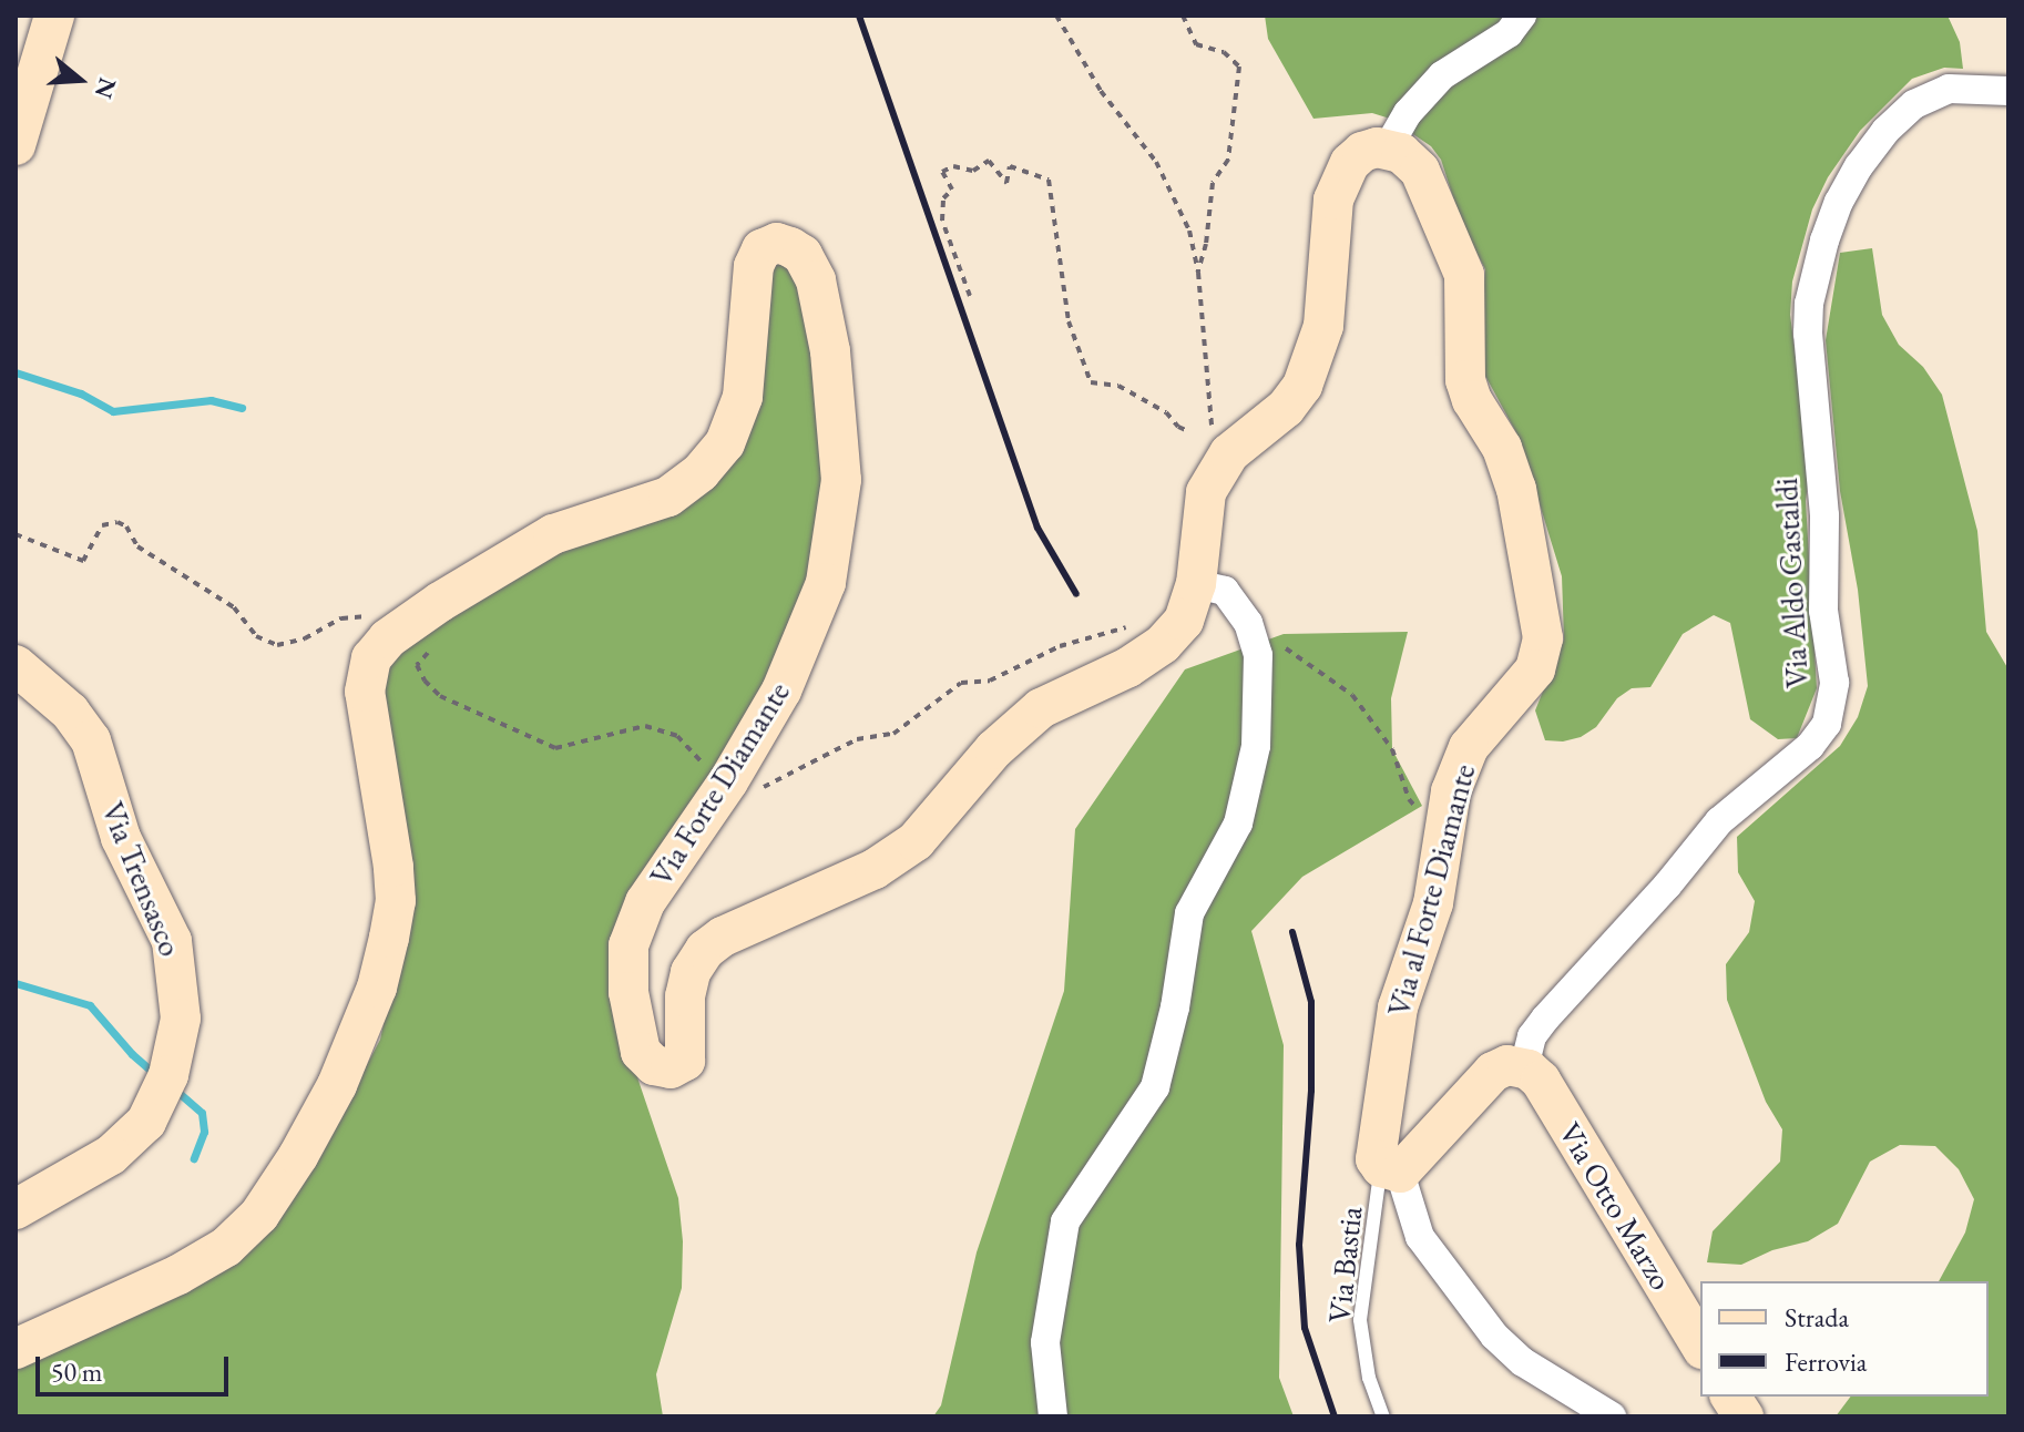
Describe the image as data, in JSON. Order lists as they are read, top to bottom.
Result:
{
  "streets": {
    "main road": [
      "Via Forte Diamante",
      "Via Trensasco",
      "Via al Forte Diamante",
      "Via Otto Marzo"
    ],
    "street": ["Via Aldo Gastaldi"],
    "lane": ["Via Bastia"]
  },
  "crossings": [
    ["Via Aldo Gastaldi", "Via Otto Marzo"],
    ["Via al Forte Diamante", "Via Bastia"]
  ],
  "legend": ["Strada", "Ferrovia"],
  "scale_bar": "50 m",
  "north": "right"
}
